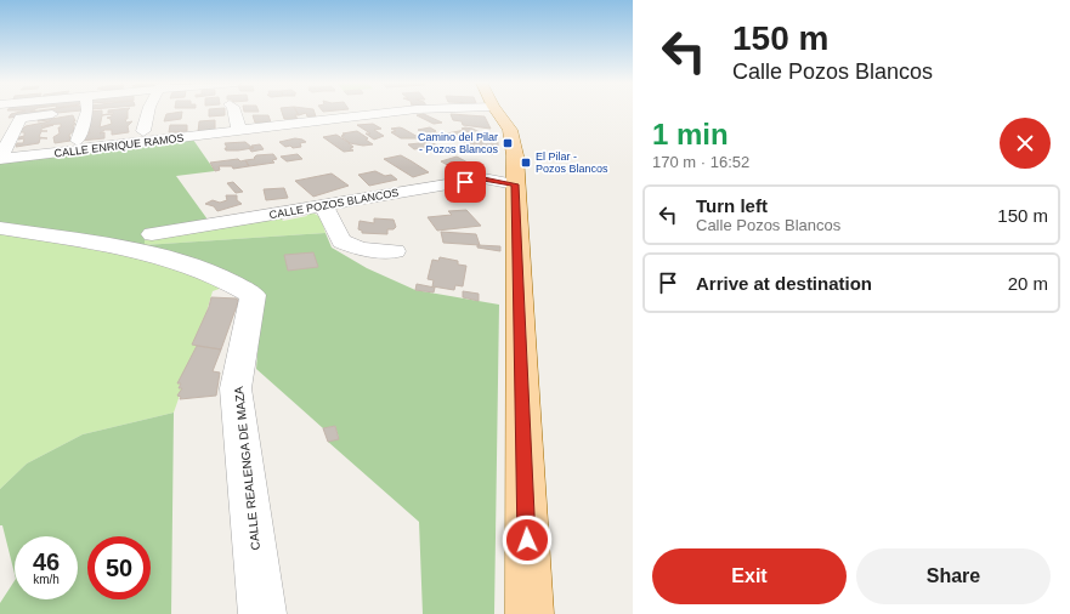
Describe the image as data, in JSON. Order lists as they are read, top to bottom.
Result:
{
  "streets": {
    "street": ["CALLE ENRIQUE RAMOS", "CALLE POZOS BLANCOS", "CALLE REALENGA DE MAZA"]
  },
  "places": {
    "transit": ["Camino del Pilar - Pozos Blancos", "El Pilar - Pozos Blancos"]
  },
  "page": {
    "turn": ["150 m", "Calle Pozos Blancos"],
    "heading": ["1 min", "170 m · 16:52"],
    "list": [
      {
        "name": "Turn left",
        "note": "Calle Pozos Blancos",
        "value": "150 m"
      },
      {
        "name": "Arrive at destination",
        "value": "20 m"
      }
    ],
    "speed": "46 km/h",
    "limit": "50",
    "buttons": ["Exit", "Share"]
  }
}
